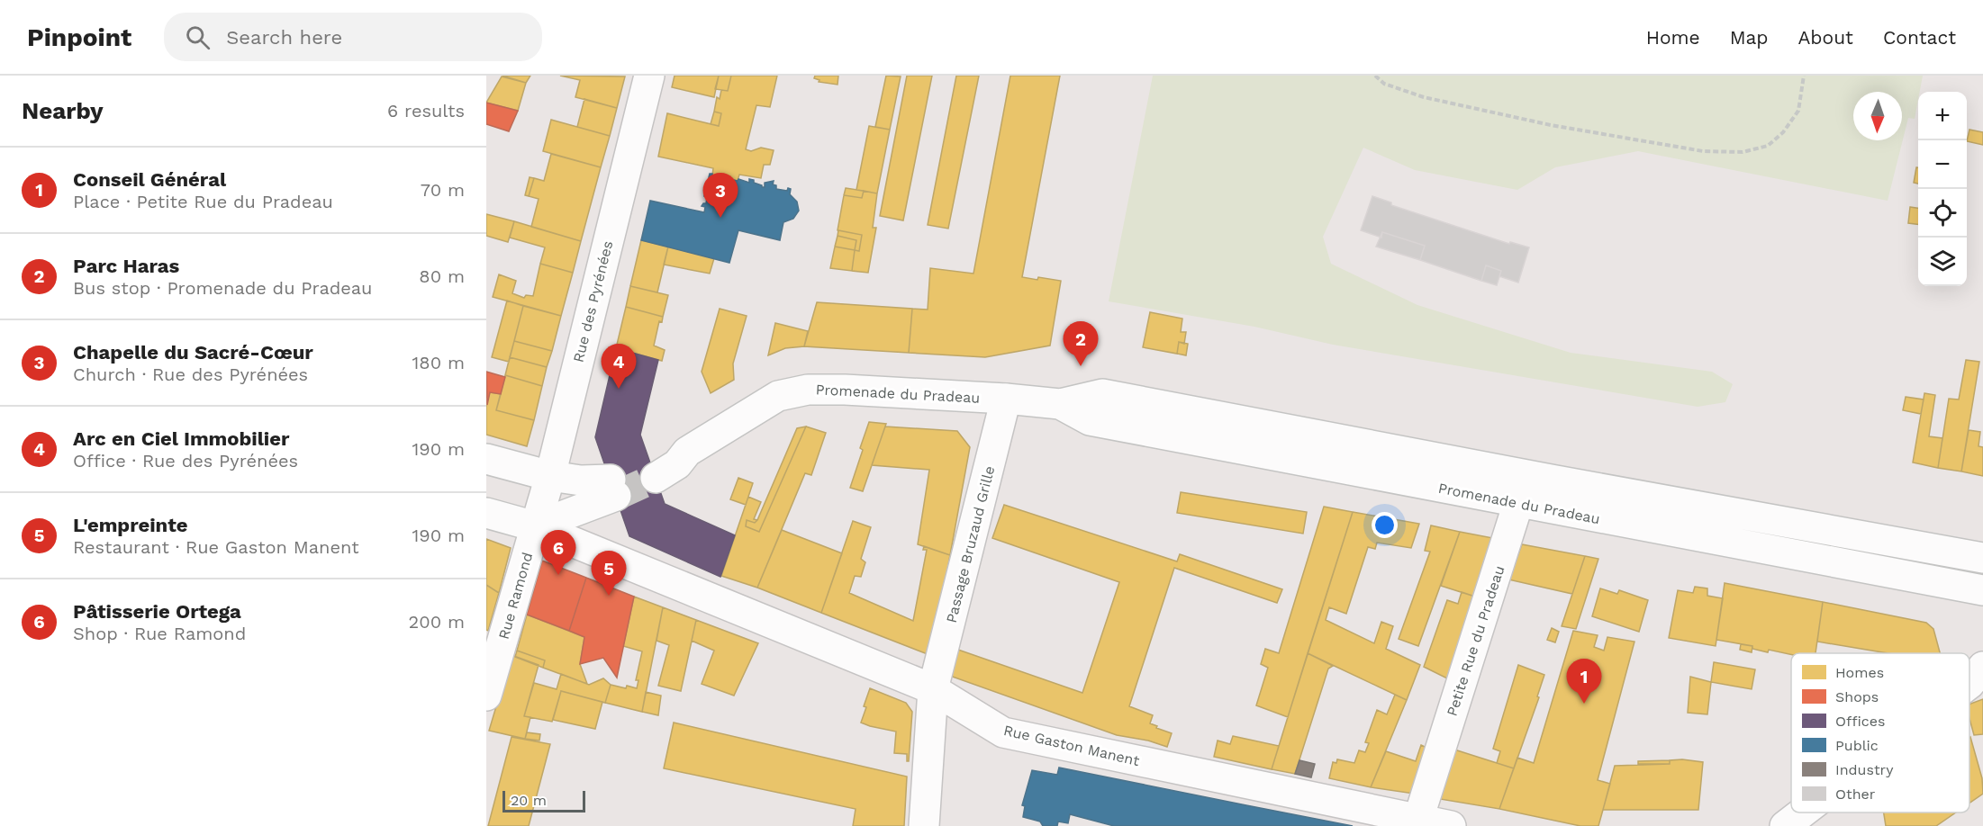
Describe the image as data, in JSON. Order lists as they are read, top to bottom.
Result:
{
  "streets": {
    "street": [
      "Rue des Pyrénées",
      "Promenade du Pradeau",
      "Passage Bruzaud Grille",
      "Rue Ramond",
      "Petite Rue du Pradeau",
      "Rue Gaston Manent"
    ]
  },
  "crossings": [
    ["Rue des Pyrénées", "Rue Ramond"],
    ["Rue des Pyrénées", "Rue Gaston Manent"],
    ["Promenade du Pradeau", "Passage Bruzaud Grille"],
    ["Promenade du Pradeau", "Petite Rue du Pradeau"],
    ["Passage Bruzaud Grille", "Rue Gaston Manent"],
    ["Rue Ramond", "Rue Gaston Manent"],
    ["Petite Rue du Pradeau", "Rue Gaston Manent"]
  ],
  "legend": [
    "Homes",
    "Shops",
    "Offices",
    "Public",
    "Industry",
    "Other"
  ],
  "scale_bar": "20 m",
  "north": "bottom",
  "page": {
    "header": "Pinpoint",
    "search": "Search here",
    "nav": [
      "Home",
      "Map",
      "About",
      "Contact"
    ],
    "heading": ["Nearby", "6 results"],
    "map_buttons": ["+", "−"],
    "list": [
      {
        "mark": "1",
        "name": "Conseil Général",
        "note": "Place · Petite Rue du Pradeau",
        "value": "70 m"
      },
      {
        "mark": "2",
        "name": "Parc Haras",
        "note": "Bus stop · Promenade du Pradeau",
        "value": "80 m"
      },
      {
        "mark": "3",
        "name": "Chapelle du Sacré-Cœur",
        "note": "Church · Rue des Pyrénées",
        "value": "180 m"
      },
      {
        "mark": "4",
        "name": "Arc en Ciel Immobilier",
        "note": "Office · Rue des Pyrénées",
        "value": "190 m"
      },
      {
        "mark": "5",
        "name": "L'empreinte",
        "note": "Restaurant · Rue Gaston Manent",
        "value": "190 m"
      },
      {
        "mark": "6",
        "name": "Pâtisserie Ortega",
        "note": "Shop · Rue Ramond",
        "value": "200 m"
      }
    ],
    "pins": [
      "3",
      "2",
      "4",
      "6",
      "5",
      "1"
    ],
    "scale": "20 m"
  }
}
